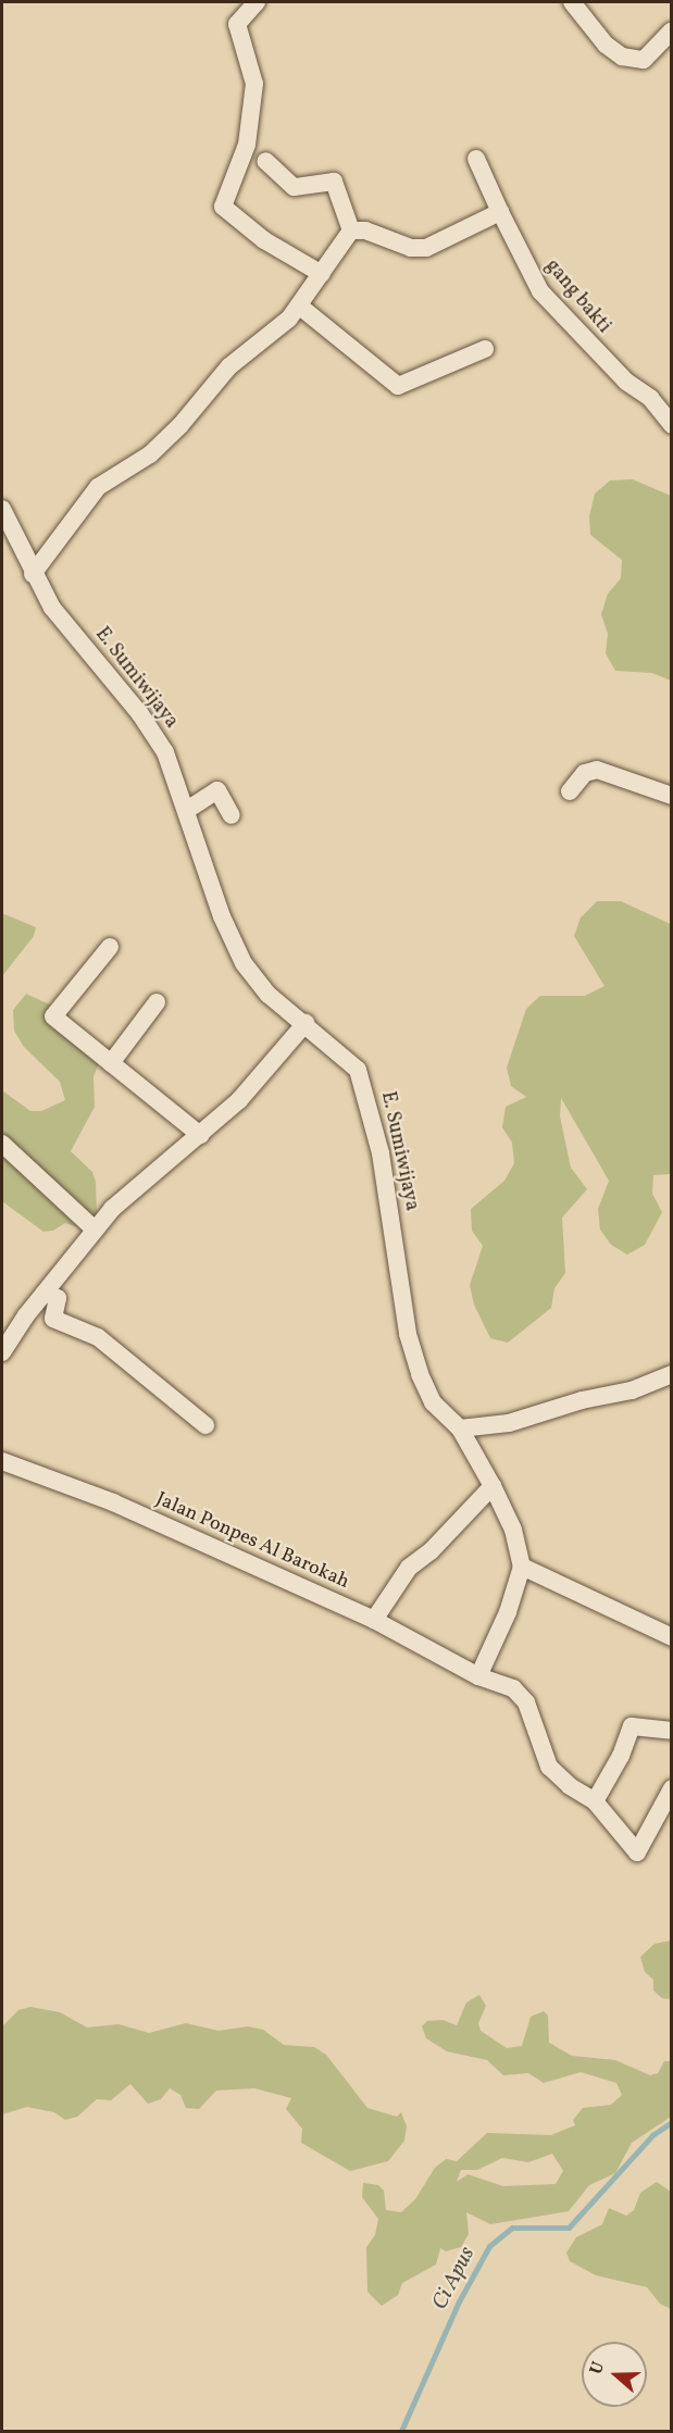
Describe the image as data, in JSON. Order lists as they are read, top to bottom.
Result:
{
  "streets": {
    "street": ["gang bakti", "E. Sumiwijaya", "Jalan Ponpes Al Barokah"]
  },
  "water": ["Ci Apus"],
  "north": "left"
}
